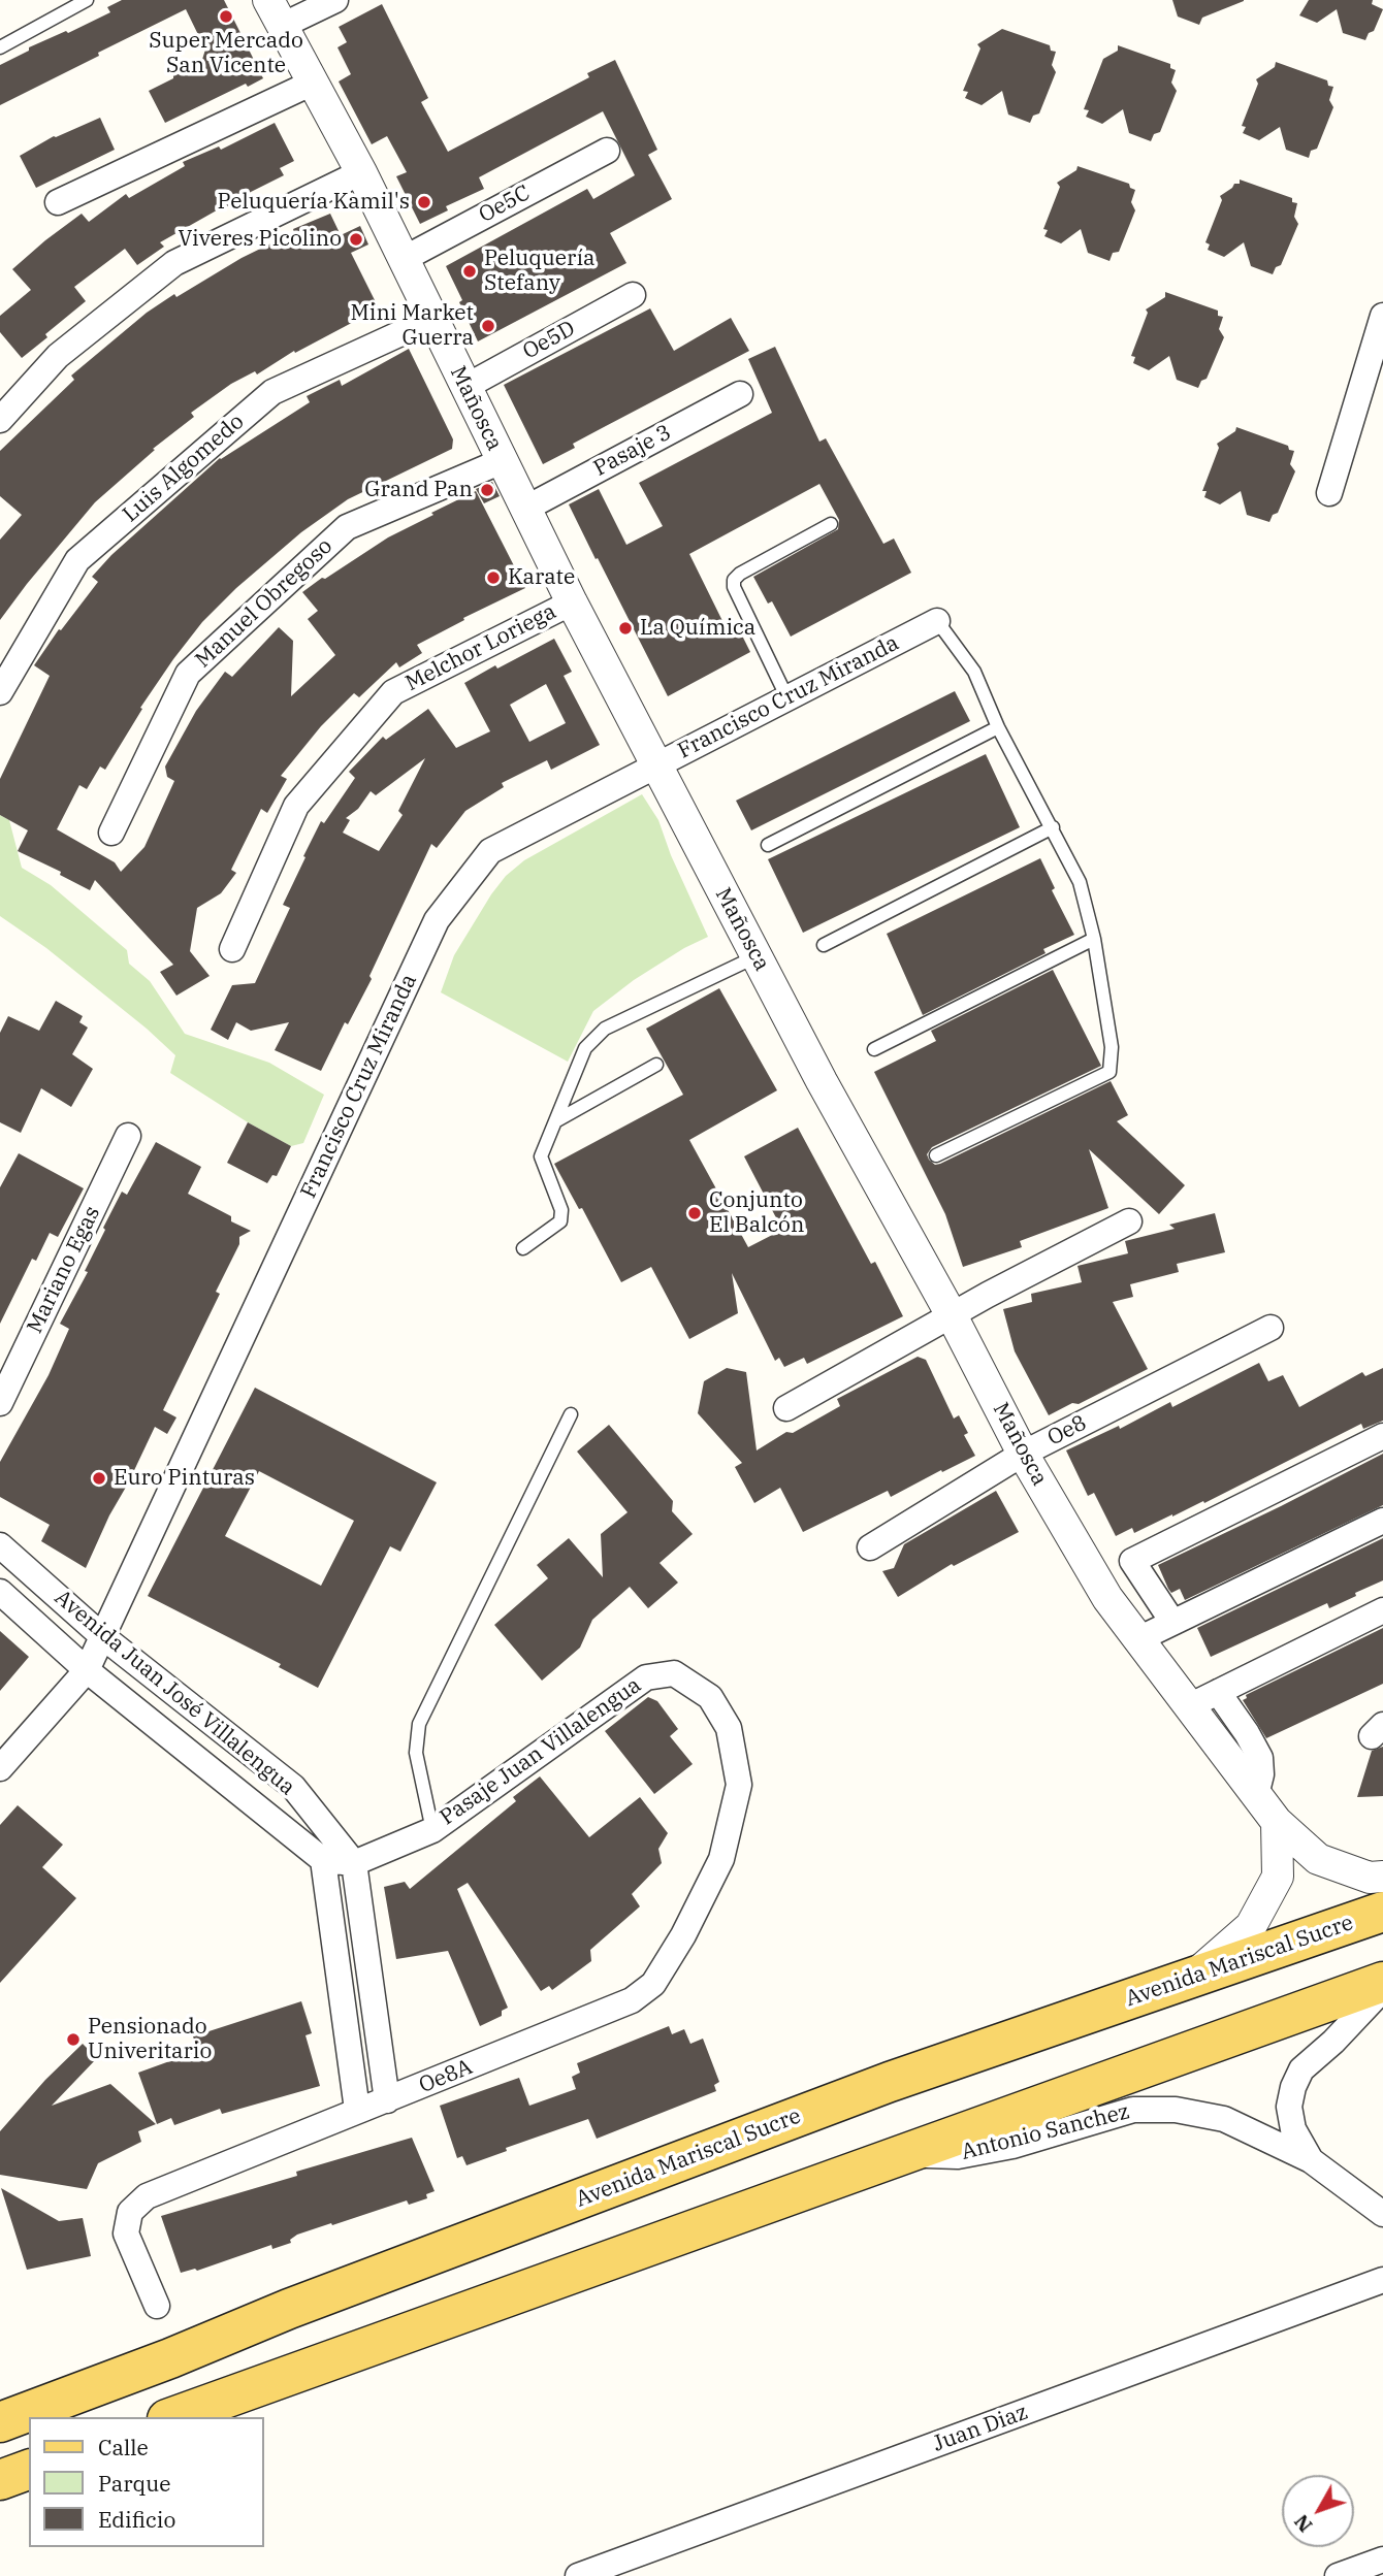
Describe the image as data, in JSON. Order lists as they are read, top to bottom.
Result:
{
  "streets": {
    "main road": ["Avenida Mariscal Sucre"],
    "street": [
      "Oe5C",
      "Oe5D",
      "Mañosca",
      "Pasaje 3",
      "Luis Algomedo",
      "Manuel Obregoso",
      "Melchor Loriega",
      "Francisco Cruz Miranda",
      "Mariano Egas",
      "Oe8",
      "Avenida Juan José Villalengua",
      "Pasaje Juan Villalengua",
      "Oe8A",
      "Antonio Sanchez",
      "Juan Diaz"
    ]
  },
  "crossings": [
    ["Oe5C", "Mañosca"],
    ["Oe5D", "Mañosca"],
    ["Mañosca", "Pasaje 3"],
    ["Mañosca", "Luis Algomedo"],
    ["Mañosca", "Manuel Obregoso"],
    ["Mañosca", "Melchor Loriega"],
    ["Mañosca", "Francisco Cruz Miranda"],
    ["Mañosca", "Oe8"],
    ["Francisco Cruz Miranda", "Avenida Juan José Villalengua"],
    ["Avenida Juan José Villalengua", "Pasaje Juan Villalengua"],
    ["Pasaje Juan Villalengua", "Oe8A"]
  ],
  "places": [
    "Super Mercado San Vicente",
    "Peluquería Kamil's",
    "Viveres Picolino",
    "Peluquería Stefany",
    "Mini Market Guerra",
    "Grand Pan",
    "Karate",
    "La Química",
    "Conjunto El Balcón",
    "Euro Pinturas",
    "Pensionado Univeritario"
  ],
  "legend": ["Calle", "Parque", "Edificio"],
  "north": "bottom left"
}
